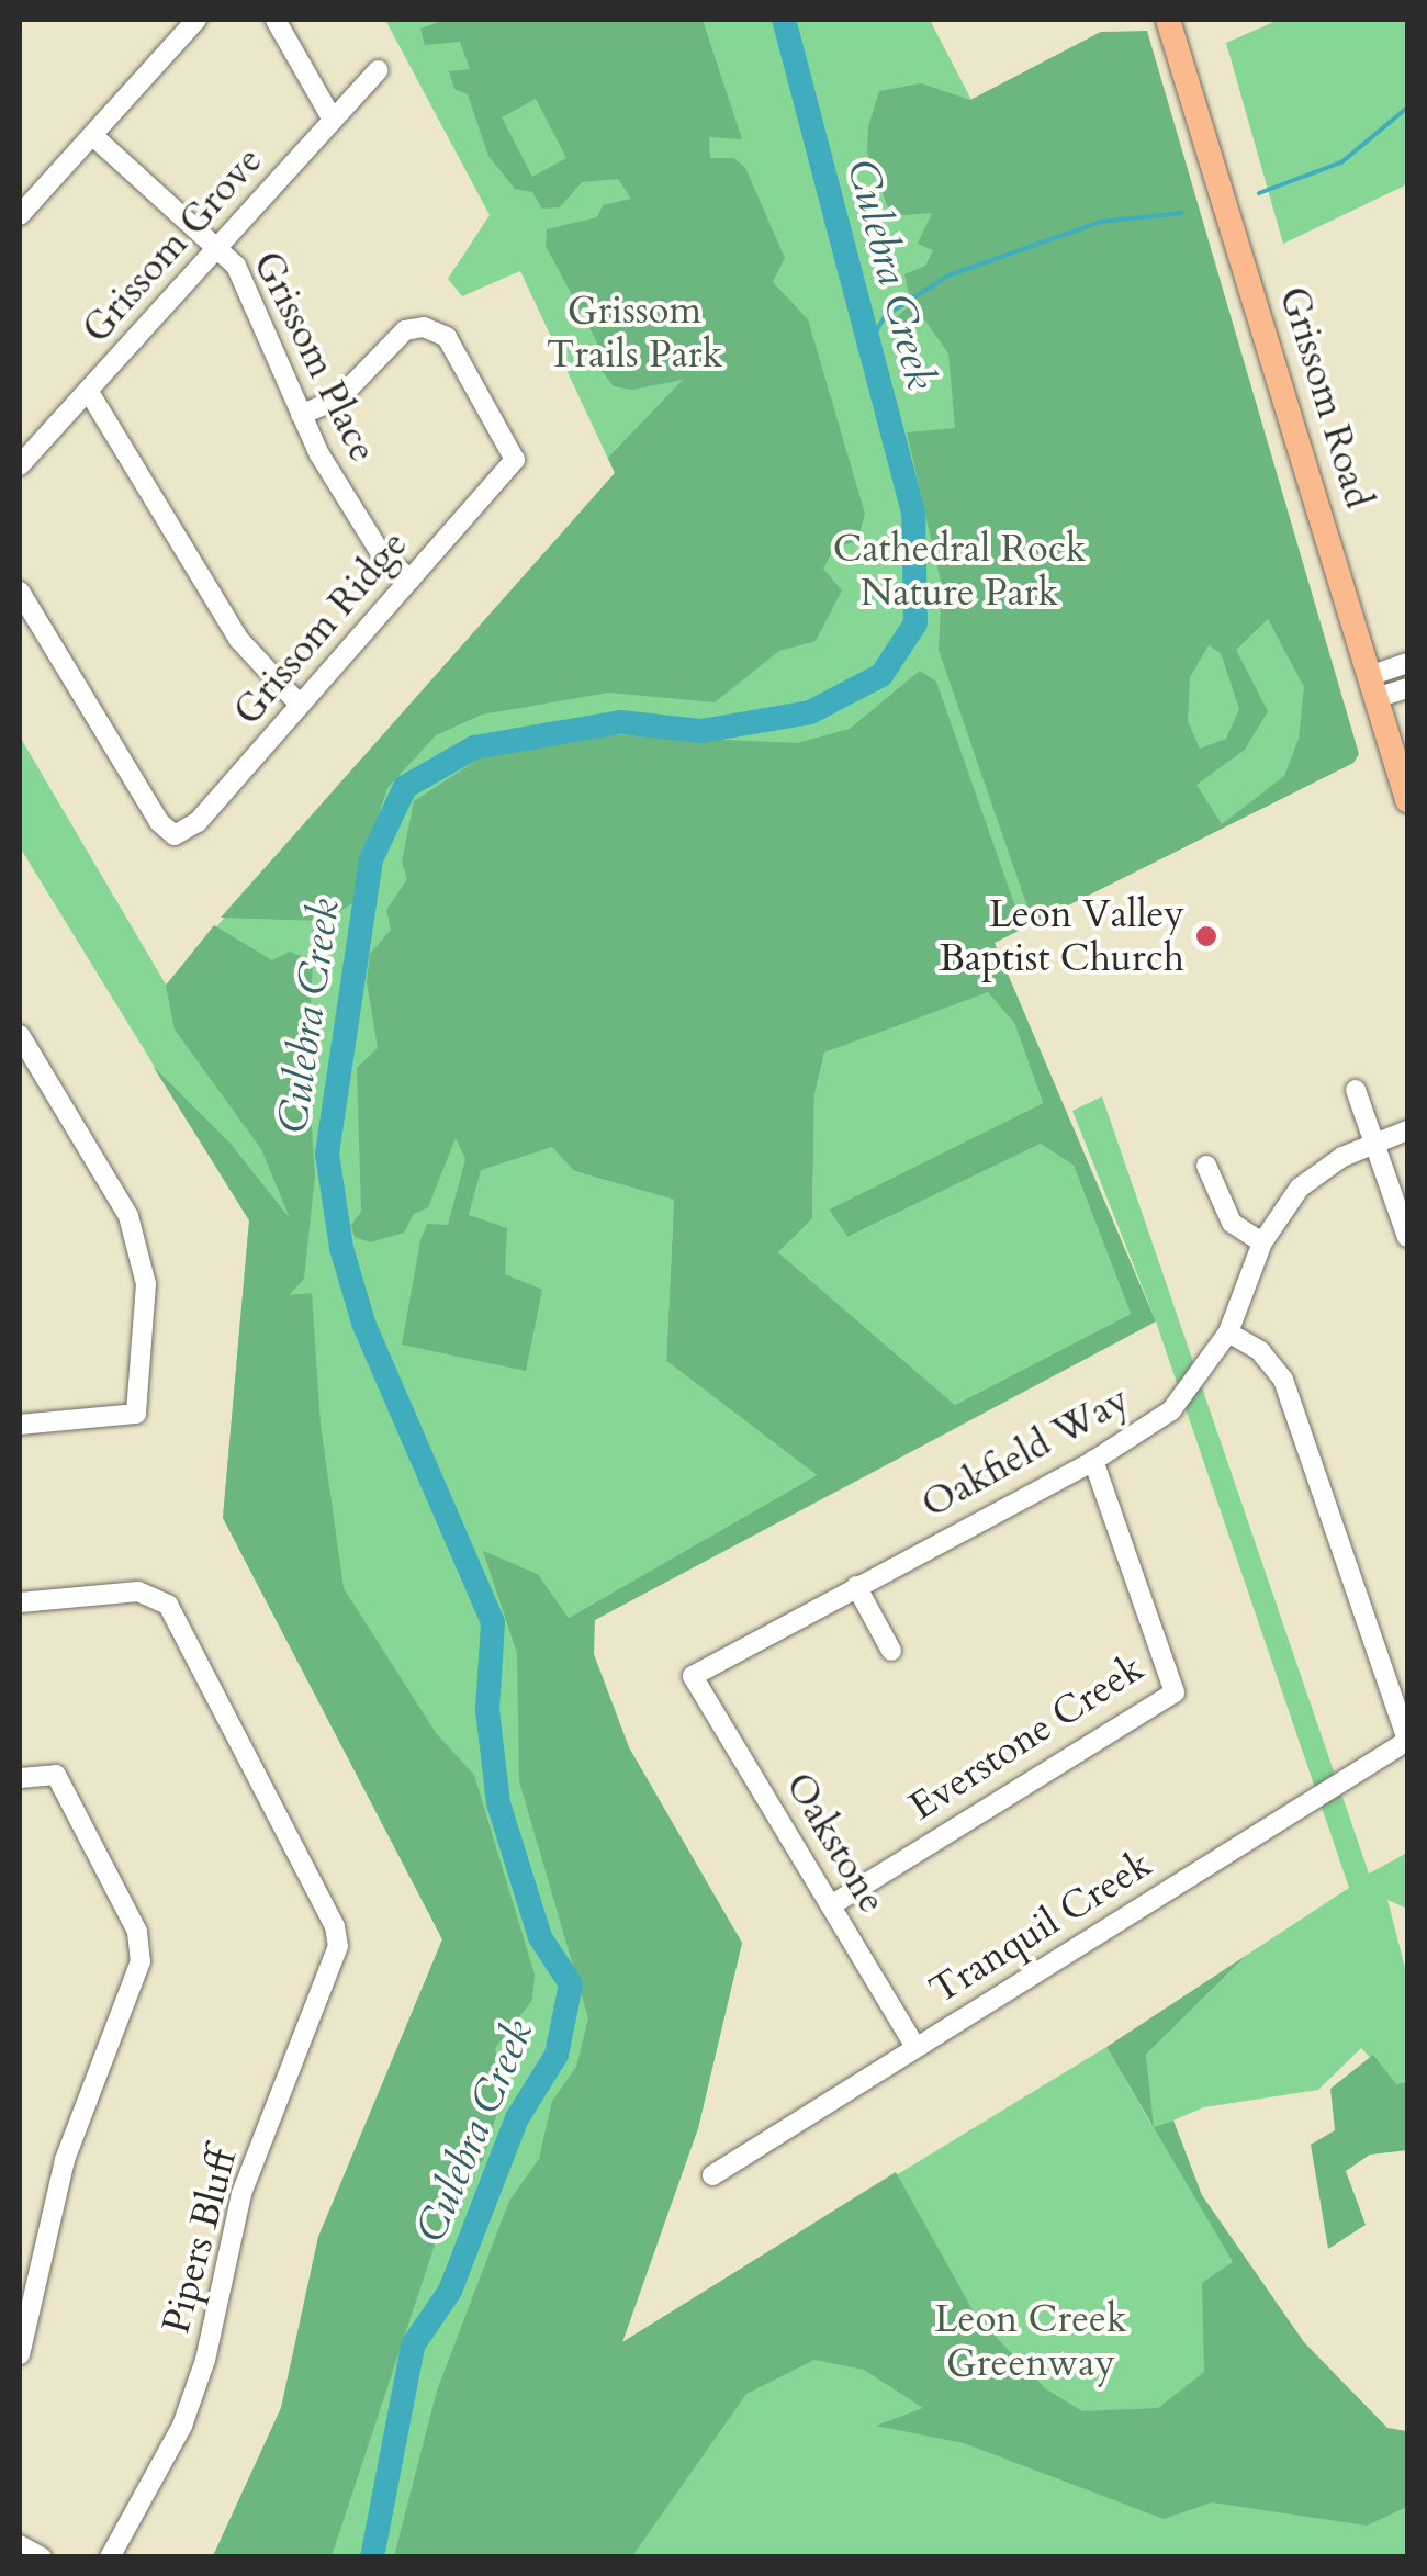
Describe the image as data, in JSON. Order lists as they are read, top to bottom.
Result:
{
  "streets": {
    "main road": ["Grissom Road"],
    "street": [
      "Grissom Grove",
      "Grissom Place",
      "Grissom Ridge",
      "Oakfield Way",
      "Everstone Creek",
      "Oakstone",
      "Tranquil Creek",
      "Pipers Bluff"
    ]
  },
  "crossings": [
    ["Grissom Grove", "Grissom Place"],
    ["Grissom Place", "Grissom Ridge"],
    ["Oakfield Way", "Everstone Creek"],
    ["Oakfield Way", "Oakstone"],
    ["Everstone Creek", "Oakstone"],
    ["Oakstone", "Tranquil Creek"]
  ],
  "water": ["Culebra Creek"],
  "parks": ["Grissom Trails Park", "Cathedral Rock Nature Park", "Leon Creek Greenway"],
  "places": ["Leon Valley Baptist Church"]
}
